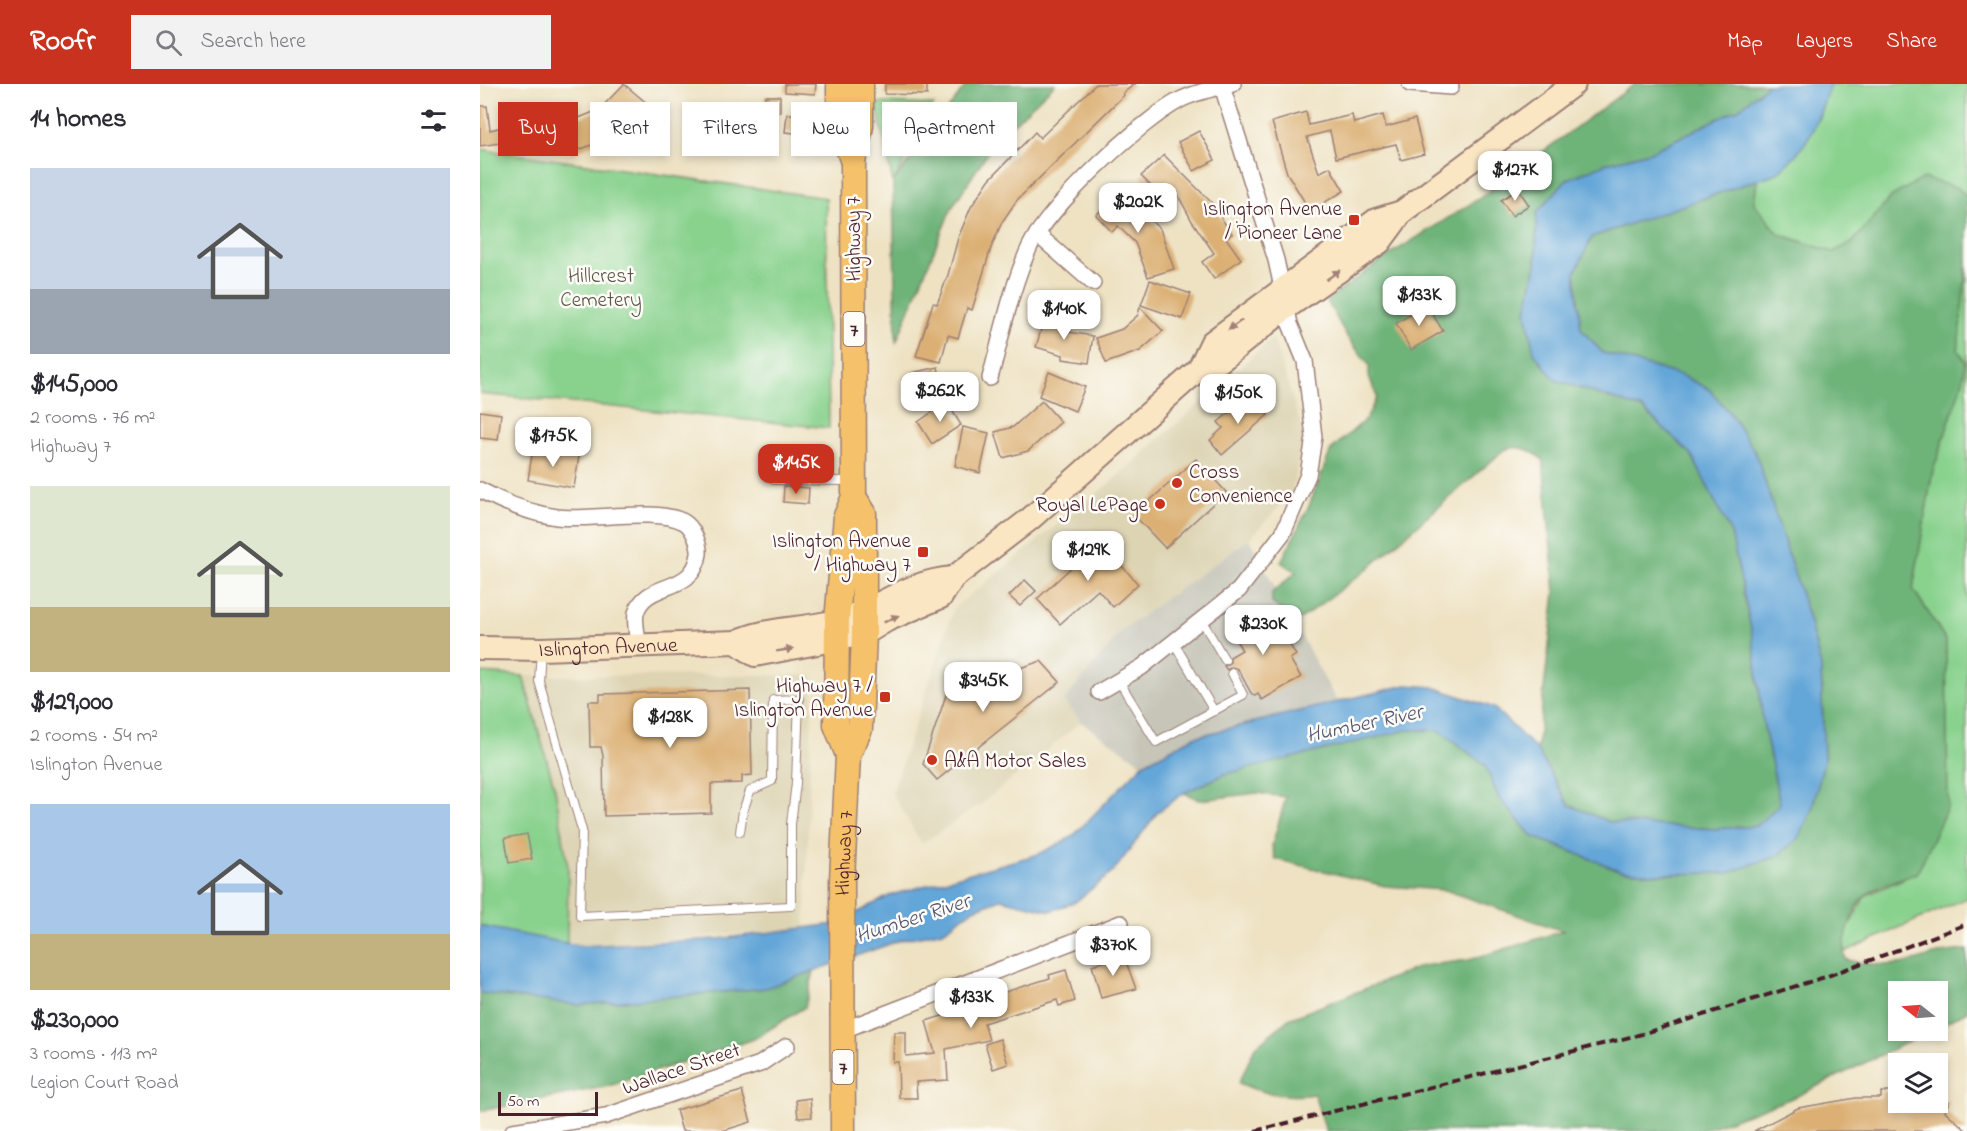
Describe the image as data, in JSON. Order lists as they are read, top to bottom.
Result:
{
  "streets": {
    "main road": ["Highway 7", "7", "Islington Avenue"],
    "street": ["Wallace Street"]
  },
  "crossings": [
    ["Highway 7", "Islington Avenue"]
  ],
  "water": ["Humber River"],
  "parks": ["Hillcrest Cemetery"],
  "places": {
    "transit": ["Islington Avenue / Pioneer Lane", "Islington Avenue / Highway 7", "Highway 7 / Islington Avenue"],
    "other": ["Cross Convenience", "Royal LePage", "A&A Motor Sales"]
  },
  "scale_bar": "50 m",
  "north": "left",
  "page": {
    "header": "Roofr",
    "search": "Search here",
    "nav": ["Map", "Layers", "Share"],
    "heading": "14 homes",
    "chip": [
      "Buy",
      "Rent",
      "Filters",
      "New",
      "Apartment"
    ],
    "price": [
      "$127K",
      "$202K",
      "$133K",
      "$140K",
      "$262K",
      "$150K",
      "$175K",
      "$145K",
      "$129K",
      "$230K",
      "$345K",
      "$128K",
      "$370K",
      "$133K"
    ],
    "list": [
      {
        "name": "$145,000",
        "note": "2 rooms · 76 m² · Highway 7"
      },
      {
        "name": "$129,000",
        "note": "2 rooms · 54 m² · Islington Avenue"
      },
      {
        "name": "$230,000",
        "note": "3 rooms · 113 m² · Legion Court Road"
      }
    ],
    "scale": "50 m"
  }
}
